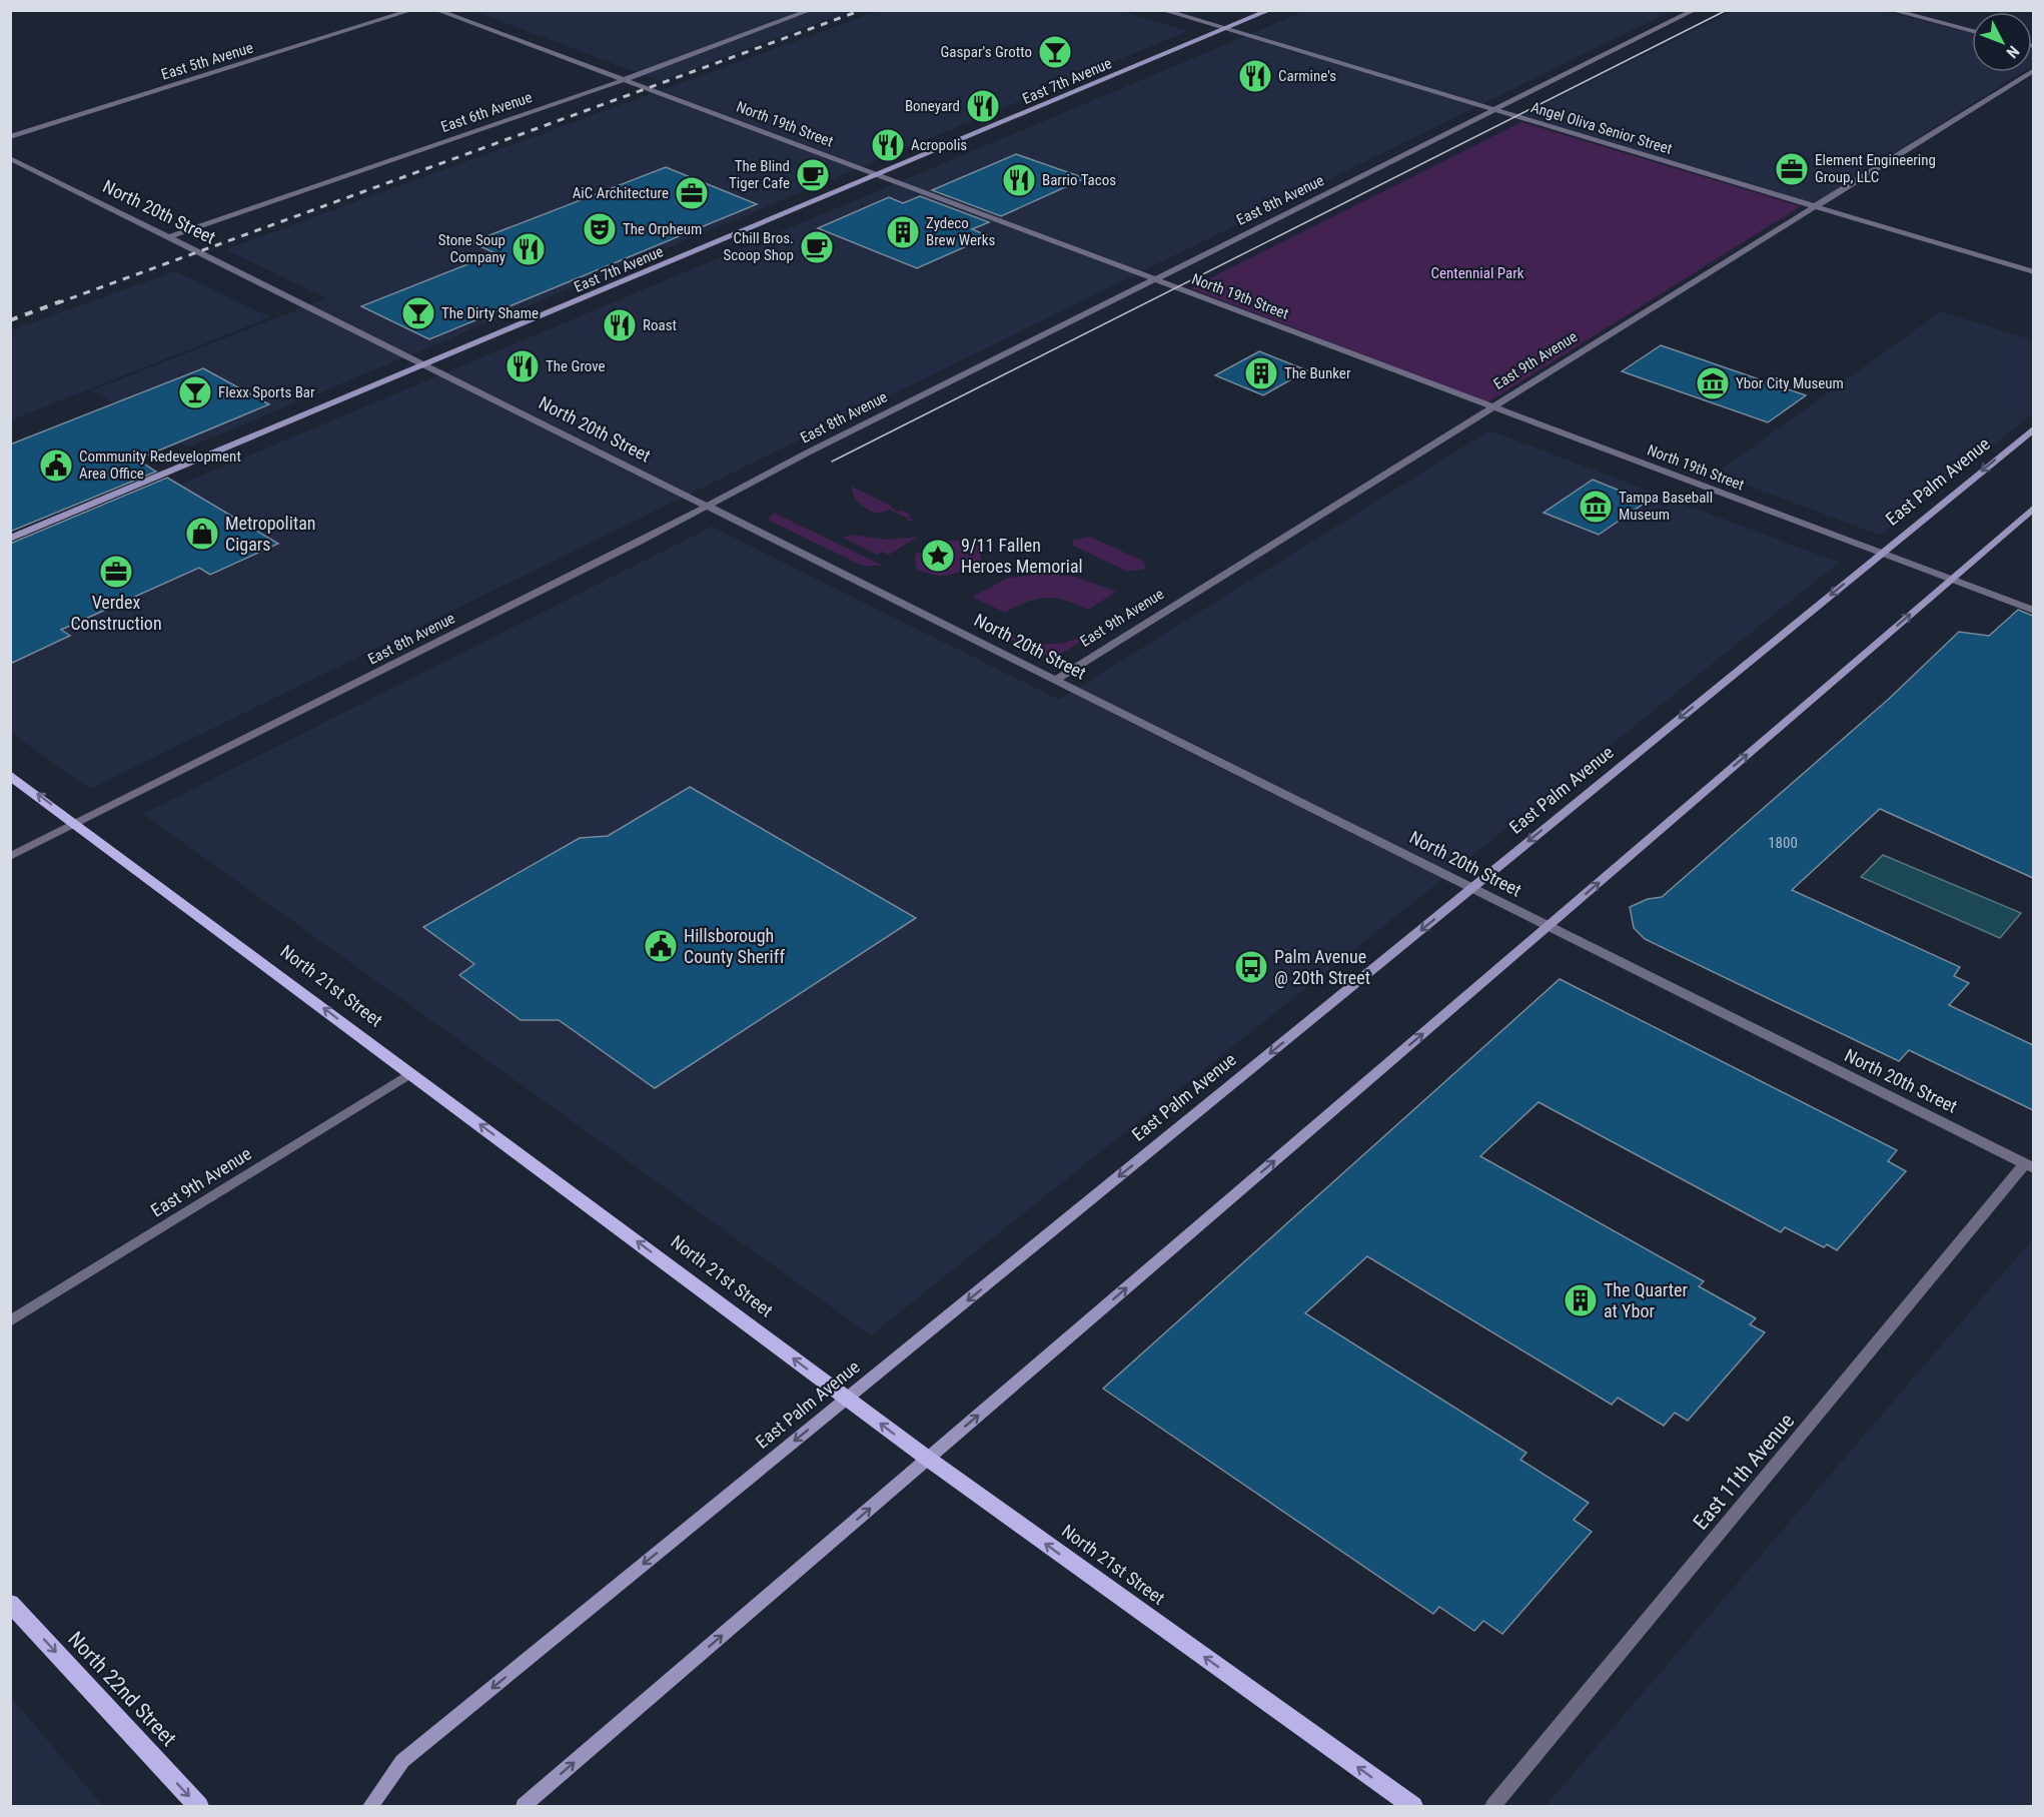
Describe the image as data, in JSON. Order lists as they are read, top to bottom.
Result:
{
  "streets": {
    "main road": ["North 21st Street", "North 22nd Street"],
    "street": [
      "East 5th Avenue",
      "East 7th Avenue",
      "East 6th Avenue",
      "North 19th Street",
      "Angel Oliva Senior Street",
      "East 8th Avenue",
      "North 20th Street",
      "East 9th Avenue",
      "East Palm Avenue",
      "East 11th Avenue"
    ]
  },
  "crossings": [
    ["East 7th Avenue", "North 19th Street"],
    ["East 7th Avenue", "Angel Oliva Senior Street"],
    ["East 7th Avenue", "North 20th Street"],
    ["East 6th Avenue", "North 19th Street"],
    ["East 6th Avenue", "North 20th Street"],
    ["North 19th Street", "East 8th Avenue"],
    ["North 19th Street", "East 9th Avenue"],
    ["North 19th Street", "East Palm Avenue"],
    ["Angel Oliva Senior Street", "East 8th Avenue"],
    ["Angel Oliva Senior Street", "East 9th Avenue"],
    ["East 8th Avenue", "North 20th Street"],
    ["East 8th Avenue", "North 21st Street"],
    ["North 20th Street", "East 9th Avenue"],
    ["North 20th Street", "East Palm Avenue"],
    ["North 20th Street", "East 11th Avenue"],
    ["East 9th Avenue", "North 21st Street"],
    ["East Palm Avenue", "North 21st Street"]
  ],
  "one_way": ["North 21st Street", "North 22nd Street"],
  "parks": ["Centennial Park"],
  "places": {
    "bar": ["Gaspar's Grotto", "The Dirty Shame", "Flexx Sports Bar"],
    "restaurant": [
      "Carmine's",
      "Boneyard",
      "Acropolis",
      "Barrio Tacos",
      "Stone Soup Company",
      "Roast",
      "The Grove"
    ],
    "office": ["Element Engineering Group, LLC", "AiC Architecture", "Verdex Construction"],
    "cafe": ["The Blind Tiger Cafe", "Chill Bros. Scoop Shop"],
    "theatre": ["The Orpheum"],
    "building": ["Zydeco Brew Werks", "The Bunker", "The Quarter at Ybor"],
    "museum": ["Ybor City Museum", "Tampa Baseball Museum"],
    "public building": ["Community Redevelopment Area Office", "Hillsborough County Sheriff"],
    "shop": ["Metropolitan Cigars"],
    "place": ["9/11 Fallen Heroes Memorial"],
    "bus stop": ["Palm Avenue @ 20th Street"]
  },
  "house_numbers": ["1800"],
  "north": "bottom right"
}
